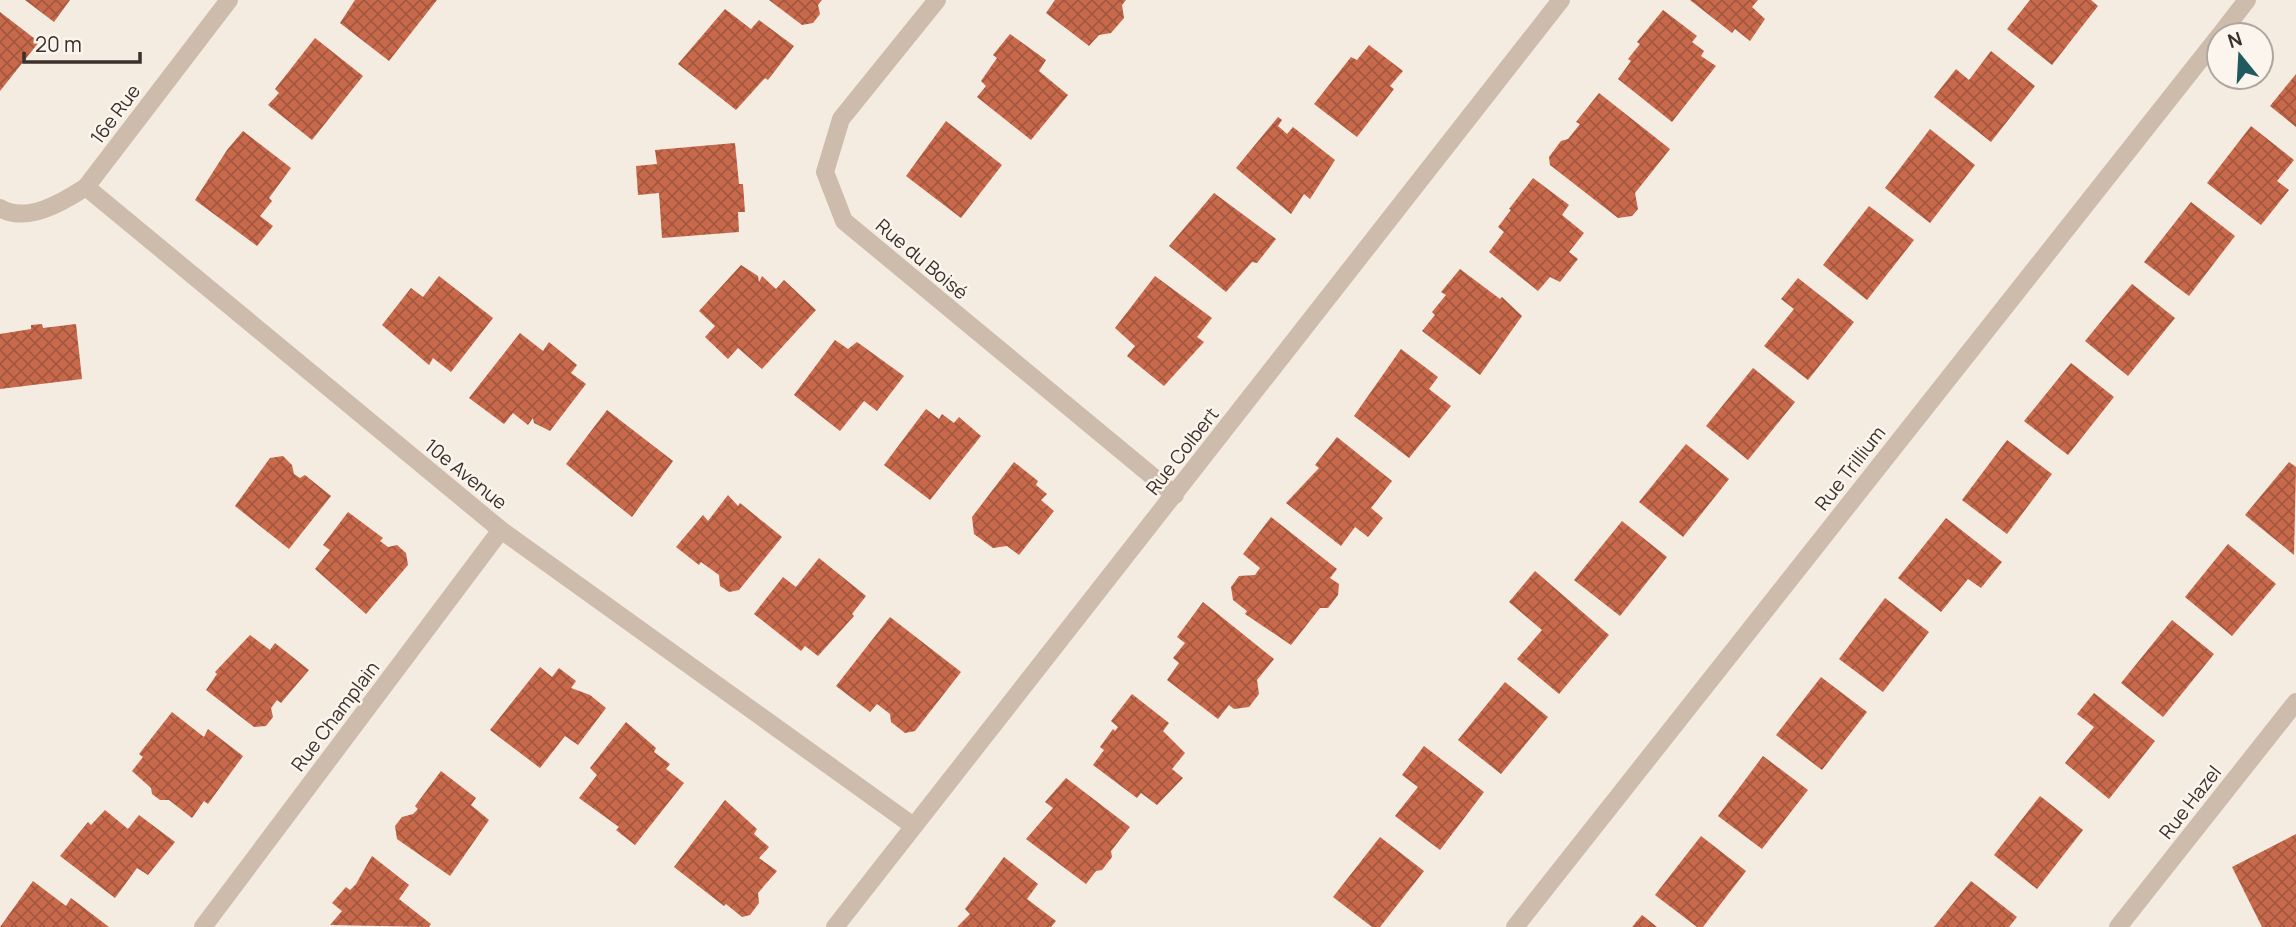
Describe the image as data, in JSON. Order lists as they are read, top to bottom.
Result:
{
  "streets": {
    "street": [
      "16e Rue",
      "Rue du Boisé",
      "Rue Colbert",
      "Rue Trillium",
      "10e Avenue",
      "Rue Champlain",
      "Rue Hazel"
    ]
  },
  "crossings": [
    ["16e Rue", "10e Avenue"],
    ["Rue du Boisé", "Rue Colbert"],
    ["Rue Colbert", "10e Avenue"],
    ["10e Avenue", "Rue Champlain"]
  ],
  "scale_bar": "20 m",
  "north": "top"
}
